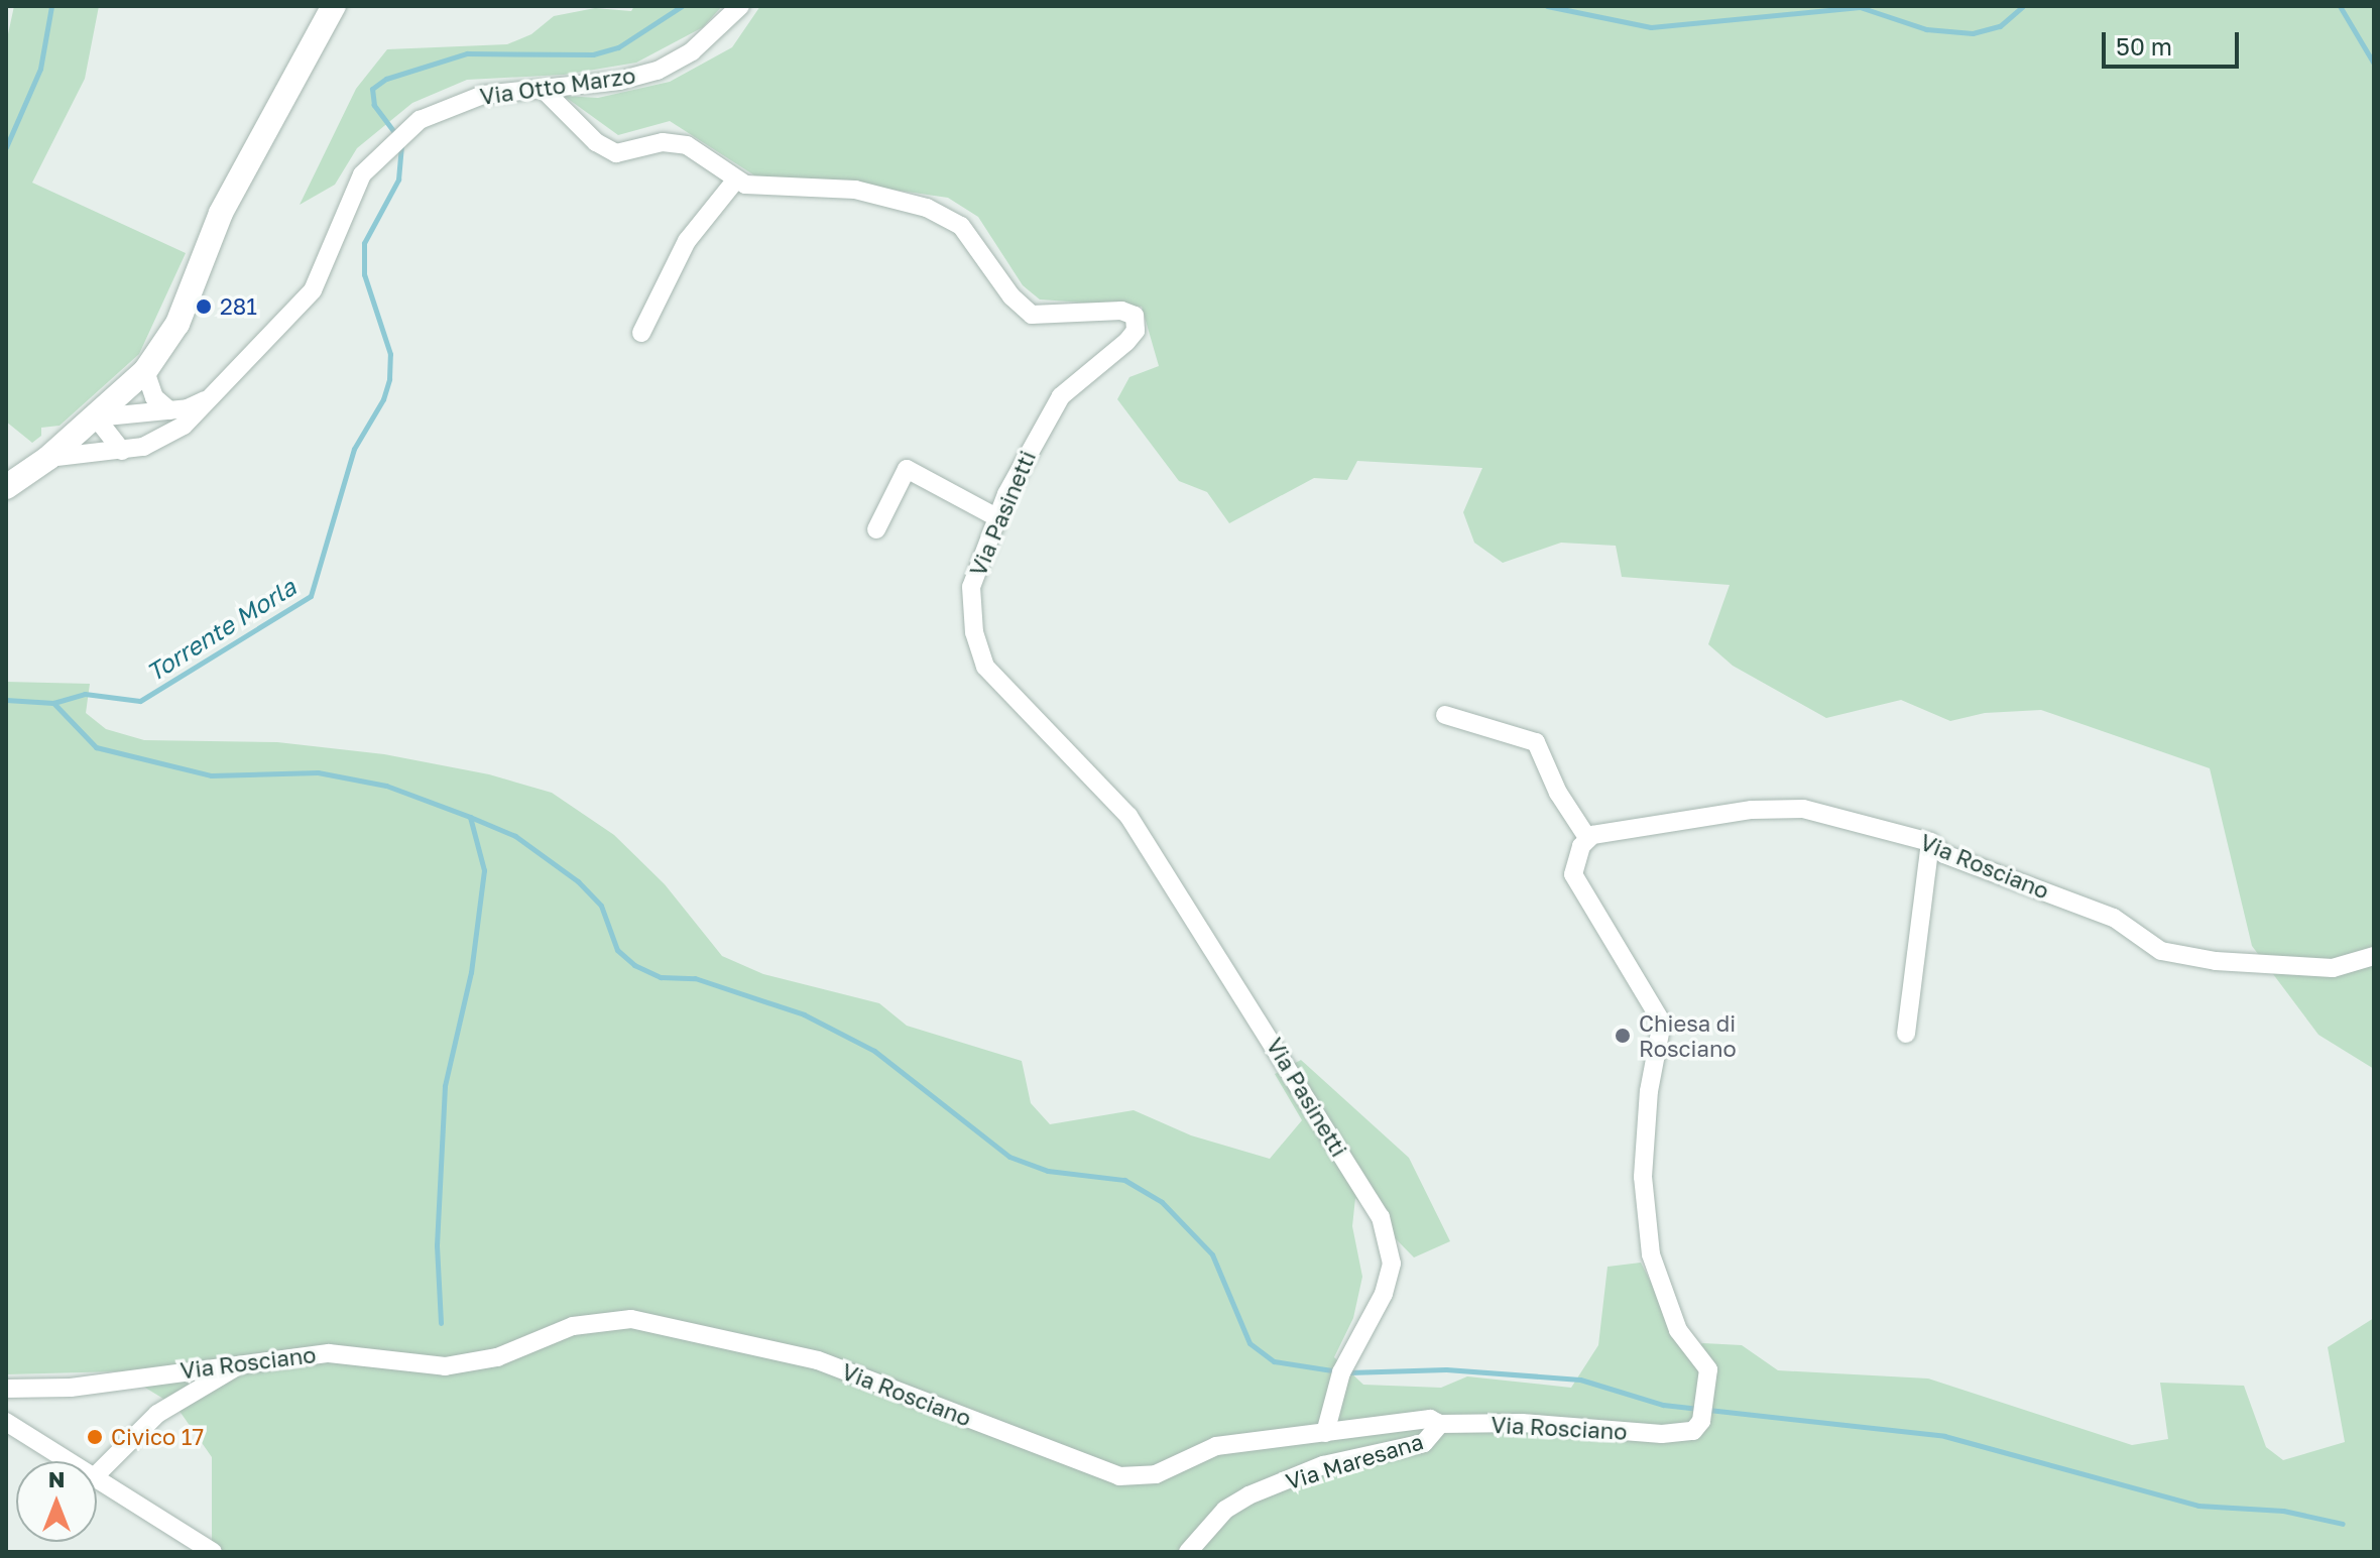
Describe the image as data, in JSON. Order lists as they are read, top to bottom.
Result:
{
  "streets": {
    "street": [
      "Via Otto Marzo",
      "Via Pasinetti",
      "Via Rosciano",
      "Via Maresana"
    ]
  },
  "crossings": [
    ["Via Otto Marzo", "Via Pasinetti"],
    ["Via Pasinetti", "Via Rosciano"],
    ["Via Rosciano", "Via Maresana"]
  ],
  "water": ["Torrente Morla"],
  "places": ["281", "Chiesa di Rosciano", "Civico 17"],
  "scale_bar": "50 m",
  "north": "top"
}
